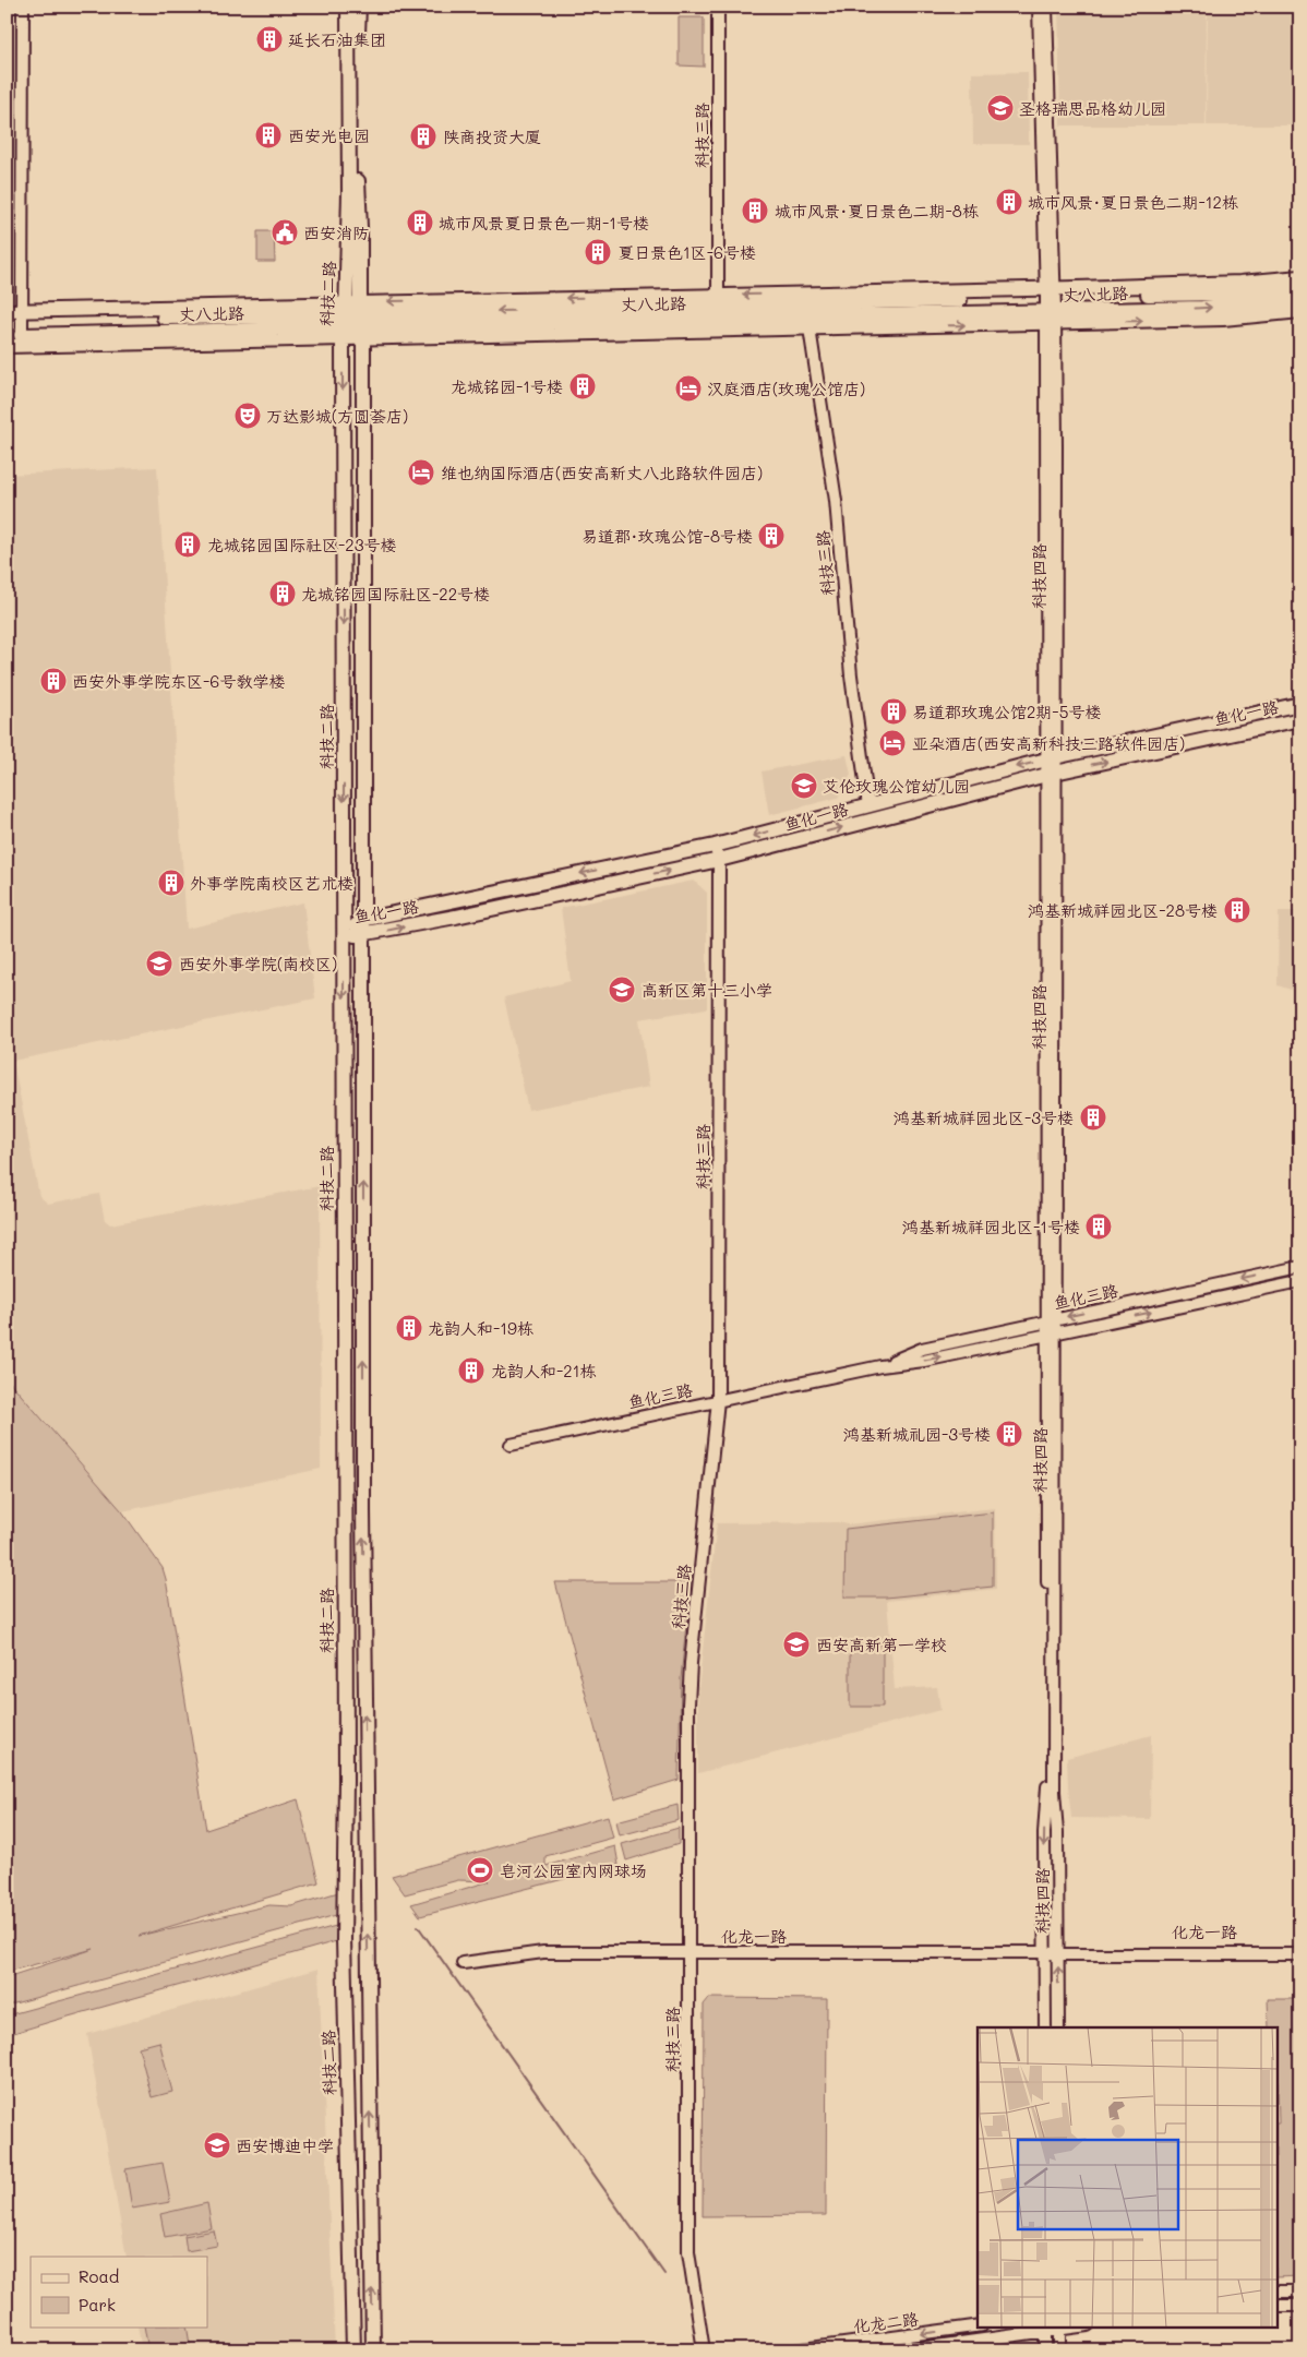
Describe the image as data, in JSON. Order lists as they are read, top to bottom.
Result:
{
  "streets": {
    "main road": ["科技二路", "丈八北路", "鱼化一路"],
    "street": [
      "科技三路",
      "科技四路",
      "鱼化三路",
      "化龙一路",
      "化龙二路"
    ]
  },
  "crossings": [
    ["科技三路", "丈八北路"],
    ["科技三路", "鱼化一路"],
    ["科技三路", "鱼化三路"],
    ["科技三路", "化龙一路"],
    ["科技二路", "丈八北路"],
    ["科技二路", "鱼化一路"],
    ["丈八北路", "科技四路"],
    ["科技四路", "鱼化一路"],
    ["科技四路", "鱼化三路"],
    ["科技四路", "化龙一路"]
  ],
  "places": {
    "building": [
      "延长石油集团",
      "西安光电园",
      "陕商投资大厦",
      "城市风景·夏日景色二期-12栋",
      "城市风景·夏日景色二期-8栋",
      "城市风景夏日景色一期-1号楼",
      "夏日景色1区-6号楼",
      "龙城铭园-1号楼",
      "易道郡·玫瑰公馆-8号楼",
      "龙城铭园国际社区-23号楼",
      "龙城铭园国际社区-22号楼",
      "西安外事学院东区-6号教学楼",
      "易道郡玫瑰公馆2期-5号楼",
      "外事学院南校区艺术楼",
      "鸿基新城祥园北区-28号楼",
      "鸿基新城祥园北区-3号楼",
      "鸿基新城祥园北区-1号楼",
      "龙韵人和-19栋",
      "龙韵人和-21栋",
      "鸿基新城礼园-3号楼"
    ],
    "school or university": [
      "圣格瑞思品格幼儿园",
      "艾伦玫瑰公馆幼儿园",
      "西安外事学院(南校区)",
      "高新区第十三小学",
      "西安高新第一学校",
      "西安博迪中学"
    ],
    "public building": ["西安消防"],
    "hotel": ["汉庭酒店(玫瑰公馆店)", "维也纳国际酒店(西安高新丈八北路软件园店)", "亚朵酒店(西安高新科技三路软件园店)"],
    "theatre": ["万达影城(方圆荟店)"],
    "sports": ["皂河公园室内网球场"]
  },
  "legend": ["Road", "Park"]
}
